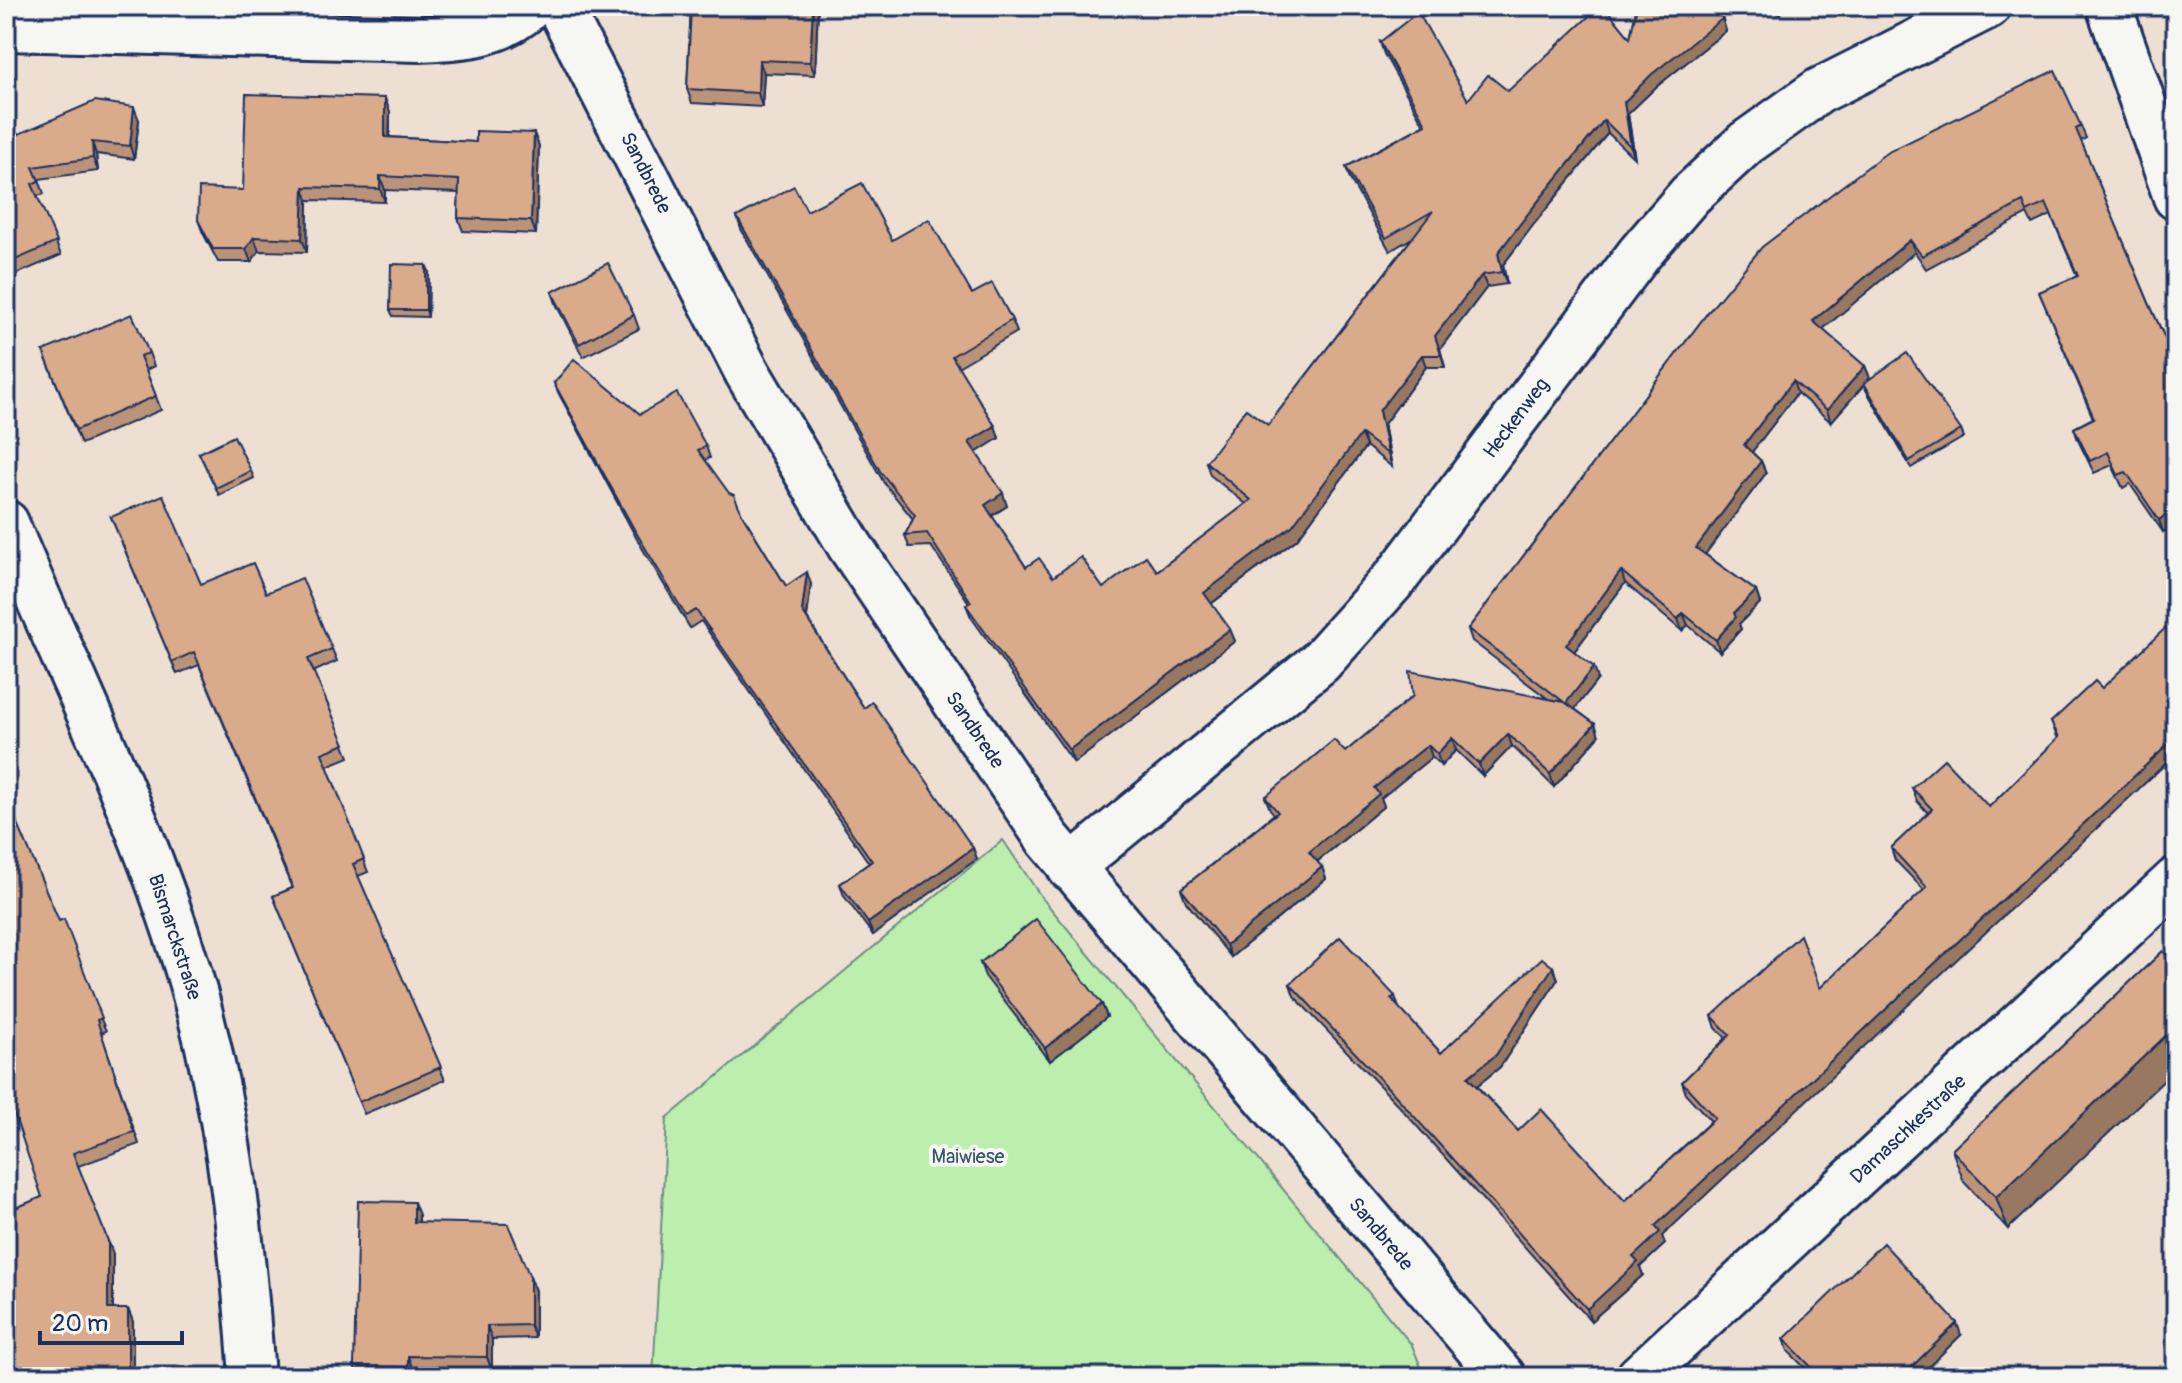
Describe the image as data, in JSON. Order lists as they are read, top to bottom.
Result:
{
  "streets": {
    "street": [
      "Sandbrede",
      "Heckenweg",
      "Bismarckstraße",
      "Damaschkestraße"
    ]
  },
  "crossings": [
    ["Sandbrede", "Heckenweg"]
  ],
  "parks": ["Maiwiese"],
  "scale_bar": "20 m"
}
